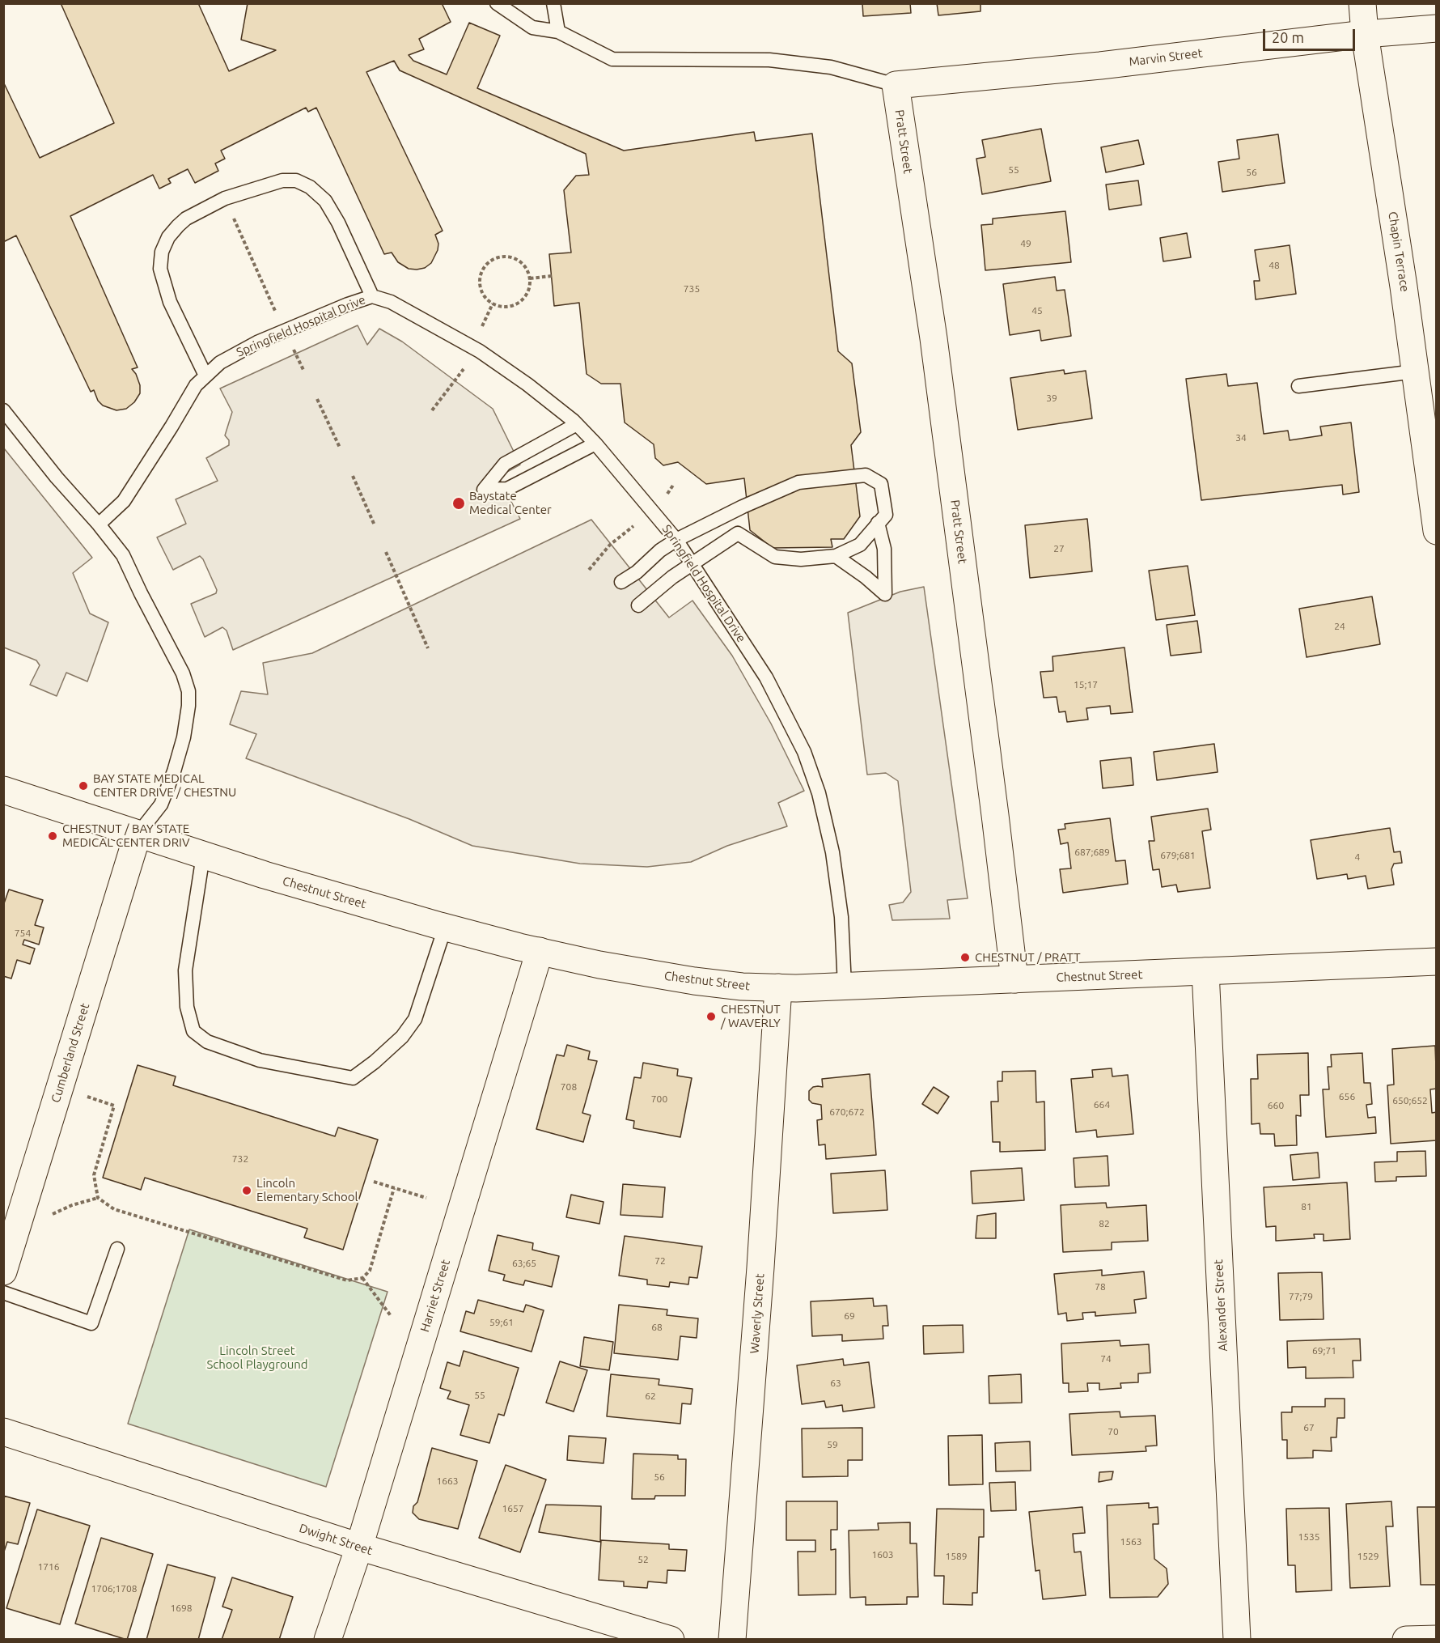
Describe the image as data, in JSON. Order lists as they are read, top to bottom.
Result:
{
  "streets": {
    "street": [
      "Marvin Street",
      "Pratt Street",
      "Chapin Terrace",
      "Chestnut Street",
      "Cumberland Street",
      "Harriet Street",
      "Alexander Street",
      "Waverly Street",
      "Dwight Street"
    ],
    "lane": ["Springfield Hospital Drive"]
  },
  "crossings": [
    ["Marvin Street", "Pratt Street"],
    ["Marvin Street", "Chapin Terrace"],
    ["Pratt Street", "Chestnut Street"],
    ["Springfield Hospital Drive", "Chestnut Street"],
    ["Chestnut Street", "Cumberland Street"],
    ["Chestnut Street", "Harriet Street"],
    ["Chestnut Street", "Alexander Street"],
    ["Chestnut Street", "Waverly Street"],
    ["Harriet Street", "Dwight Street"]
  ],
  "parks": ["Lincoln Street School Playground"],
  "places": [
    "Baystate Medical Center",
    "BAY STATE MEDICAL CENTER DRIVE / CHESTNU",
    "CHESTNUT / BAY STATE MEDICAL CENTER DRIV",
    "CHESTNUT / PRATT",
    "CHESTNUT / WAVERLY",
    "Lincoln Elementary School"
  ],
  "house_numbers": [
    "55",
    "56",
    "49",
    "48",
    "735",
    "45",
    "39",
    "34",
    "27",
    "24",
    "15;17",
    "687;689",
    "679;681",
    "4",
    "754",
    "708",
    "656",
    "700",
    "650;652",
    "664",
    "660",
    "670;672",
    "732",
    "81",
    "82",
    "72",
    "63;65",
    "78",
    "77;79",
    "69",
    "59;61",
    "68",
    "69;71",
    "74",
    "63",
    "55",
    "62",
    "67",
    "70",
    "59",
    "56",
    "1663",
    "1657",
    "1535",
    "1563",
    "1603",
    "1589",
    "1529",
    "52",
    "1716",
    "1706;1708",
    "1698"
  ],
  "scale_bar": "20 m"
}
